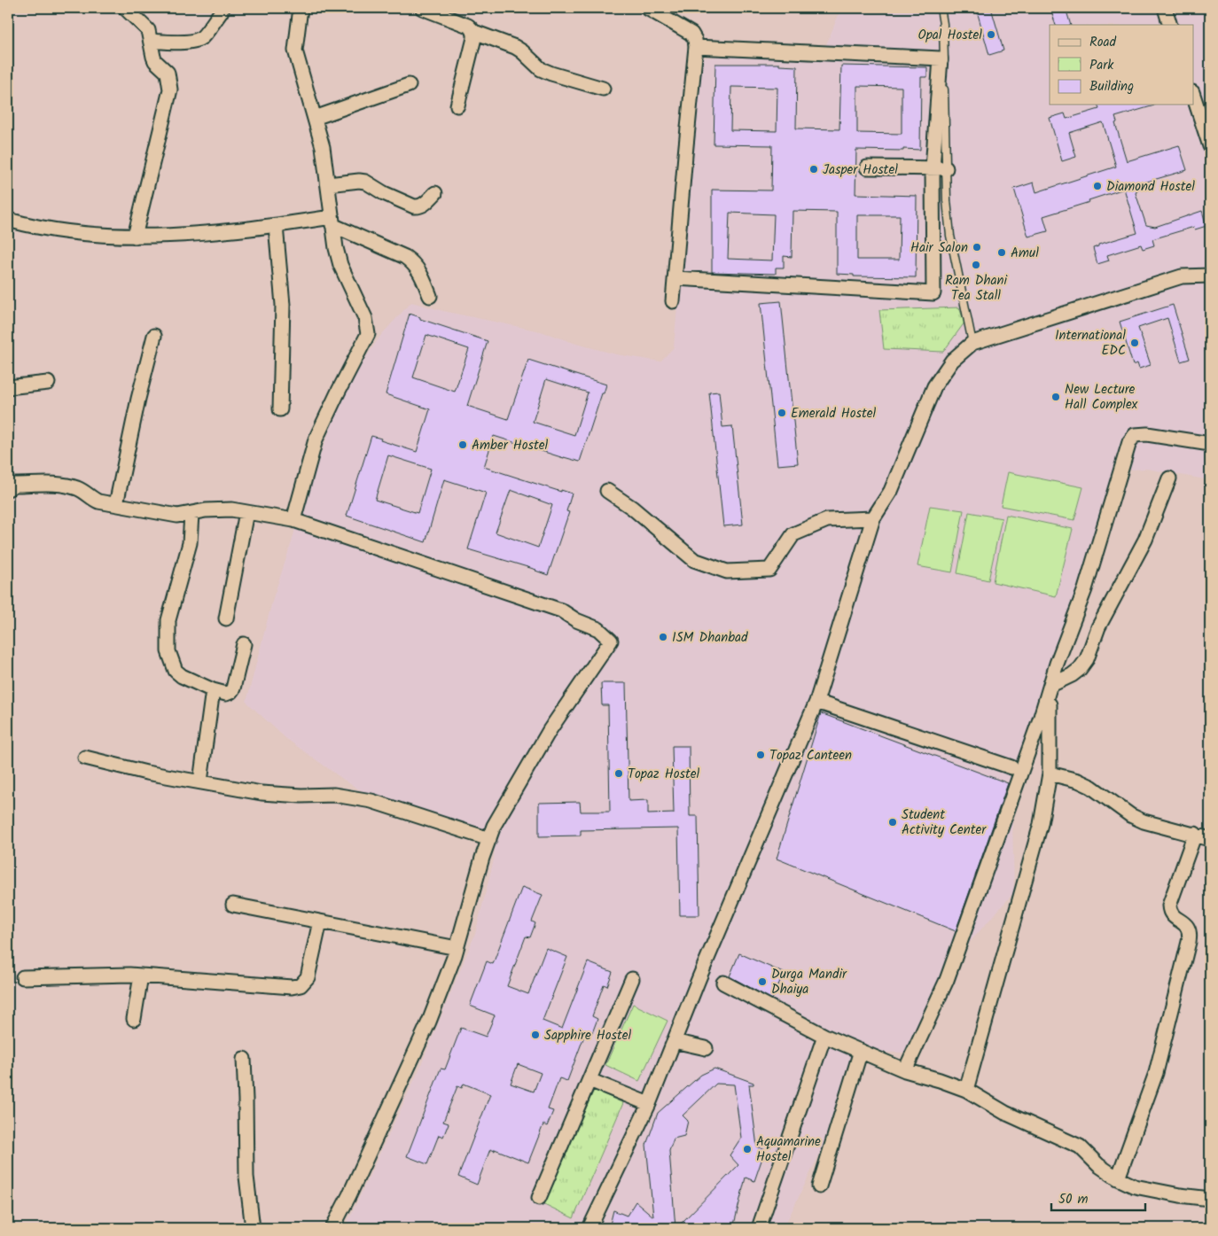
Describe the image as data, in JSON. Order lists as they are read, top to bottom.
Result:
{
  "places": [
    "Opal Hostel",
    "Jasper Hostel",
    "Diamond Hostel",
    "Hair Salon",
    "Amul",
    "Ram Dhani Tea Stall",
    "International EDC",
    "New Lecture Hall Complex",
    "Emerald Hostel",
    "Amber Hostel",
    "ISM Dhanbad",
    "Topaz Canteen",
    "Topaz Hostel",
    "Student Activity Center",
    "Durga Mandir Dhaiya",
    "Sapphire Hostel",
    "Aquamarine Hostel"
  ],
  "legend": ["Road", "Park", "Building"],
  "scale_bar": "50 m"
}
